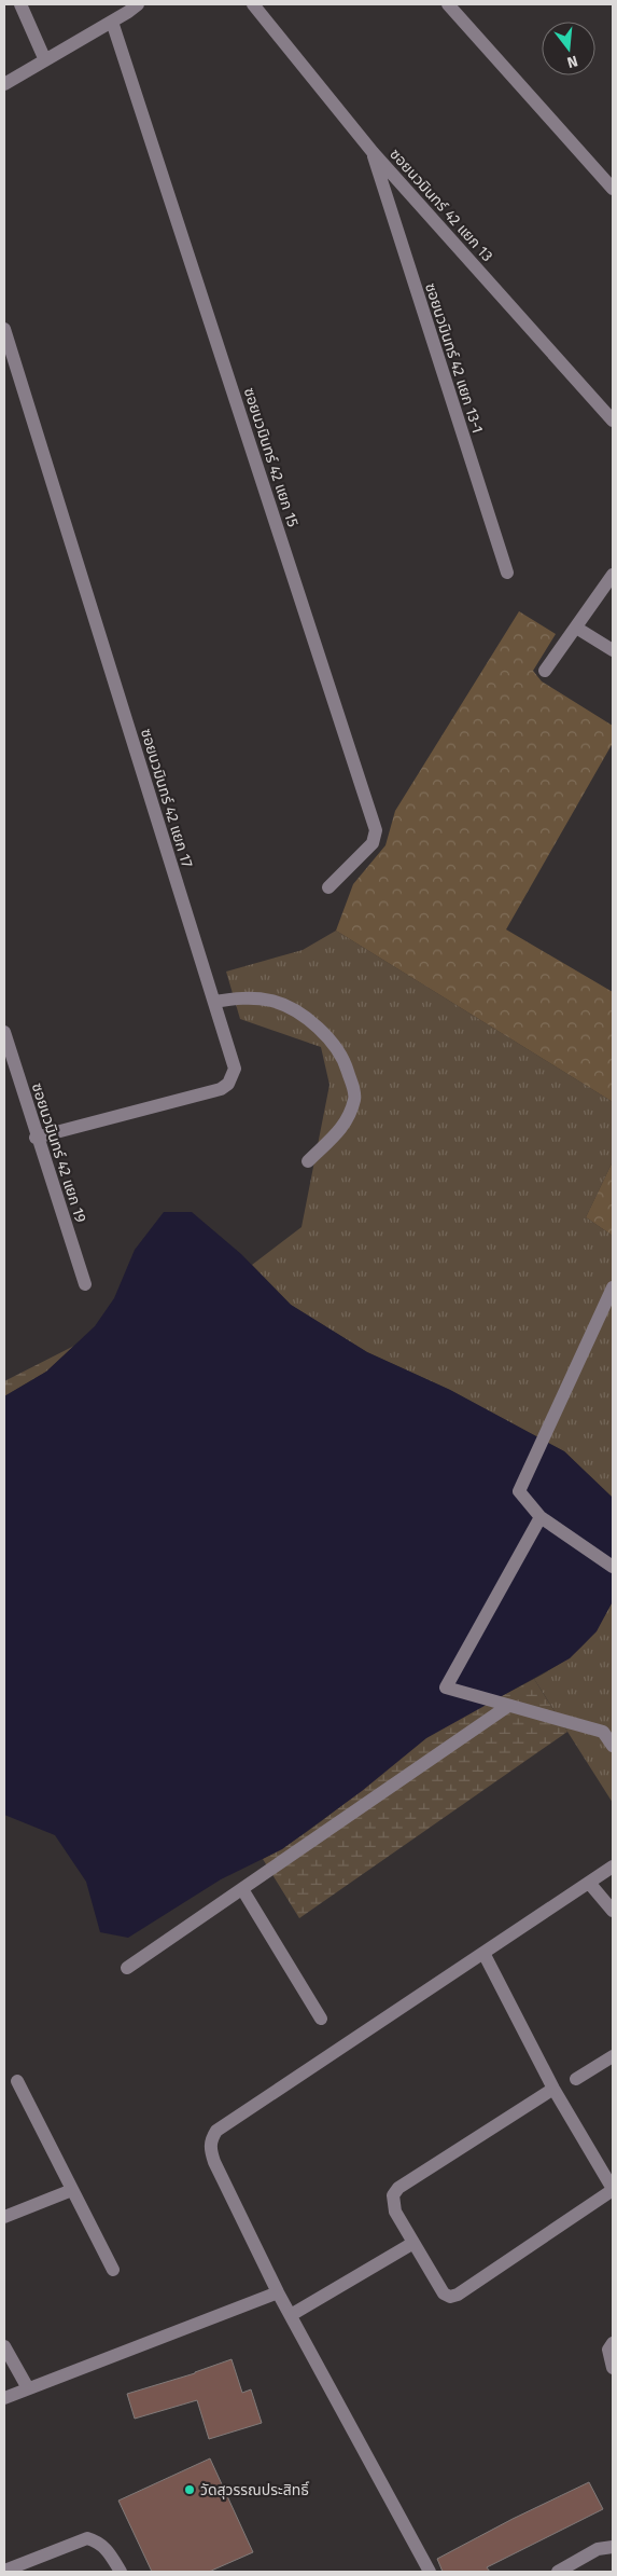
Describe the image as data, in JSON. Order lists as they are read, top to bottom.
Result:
{
  "streets": {
    "street": [
      "ซอยนวมินทร์ 42 แยก 13",
      "ซอยนวมินทร์ 42 แยก 13-1",
      "ซอยนวมินทร์ 42 แยก 15",
      "ซอยนวมินทร์ 42 แยก 17",
      "ซอยนวมินทร์ 42 แยก 19"
    ]
  },
  "crossings": [
    ["ซอยนวมินทร์ 42 แยก 13", "ซอยนวมินทร์ 42 แยก 13-1"],
    ["ซอยนวมินทร์ 42 แยก 17", "ซอยนวมินทร์ 42 แยก 19"]
  ],
  "places": ["วัดสุวรรณประสิทธิ์"],
  "north": "bottom"
}
